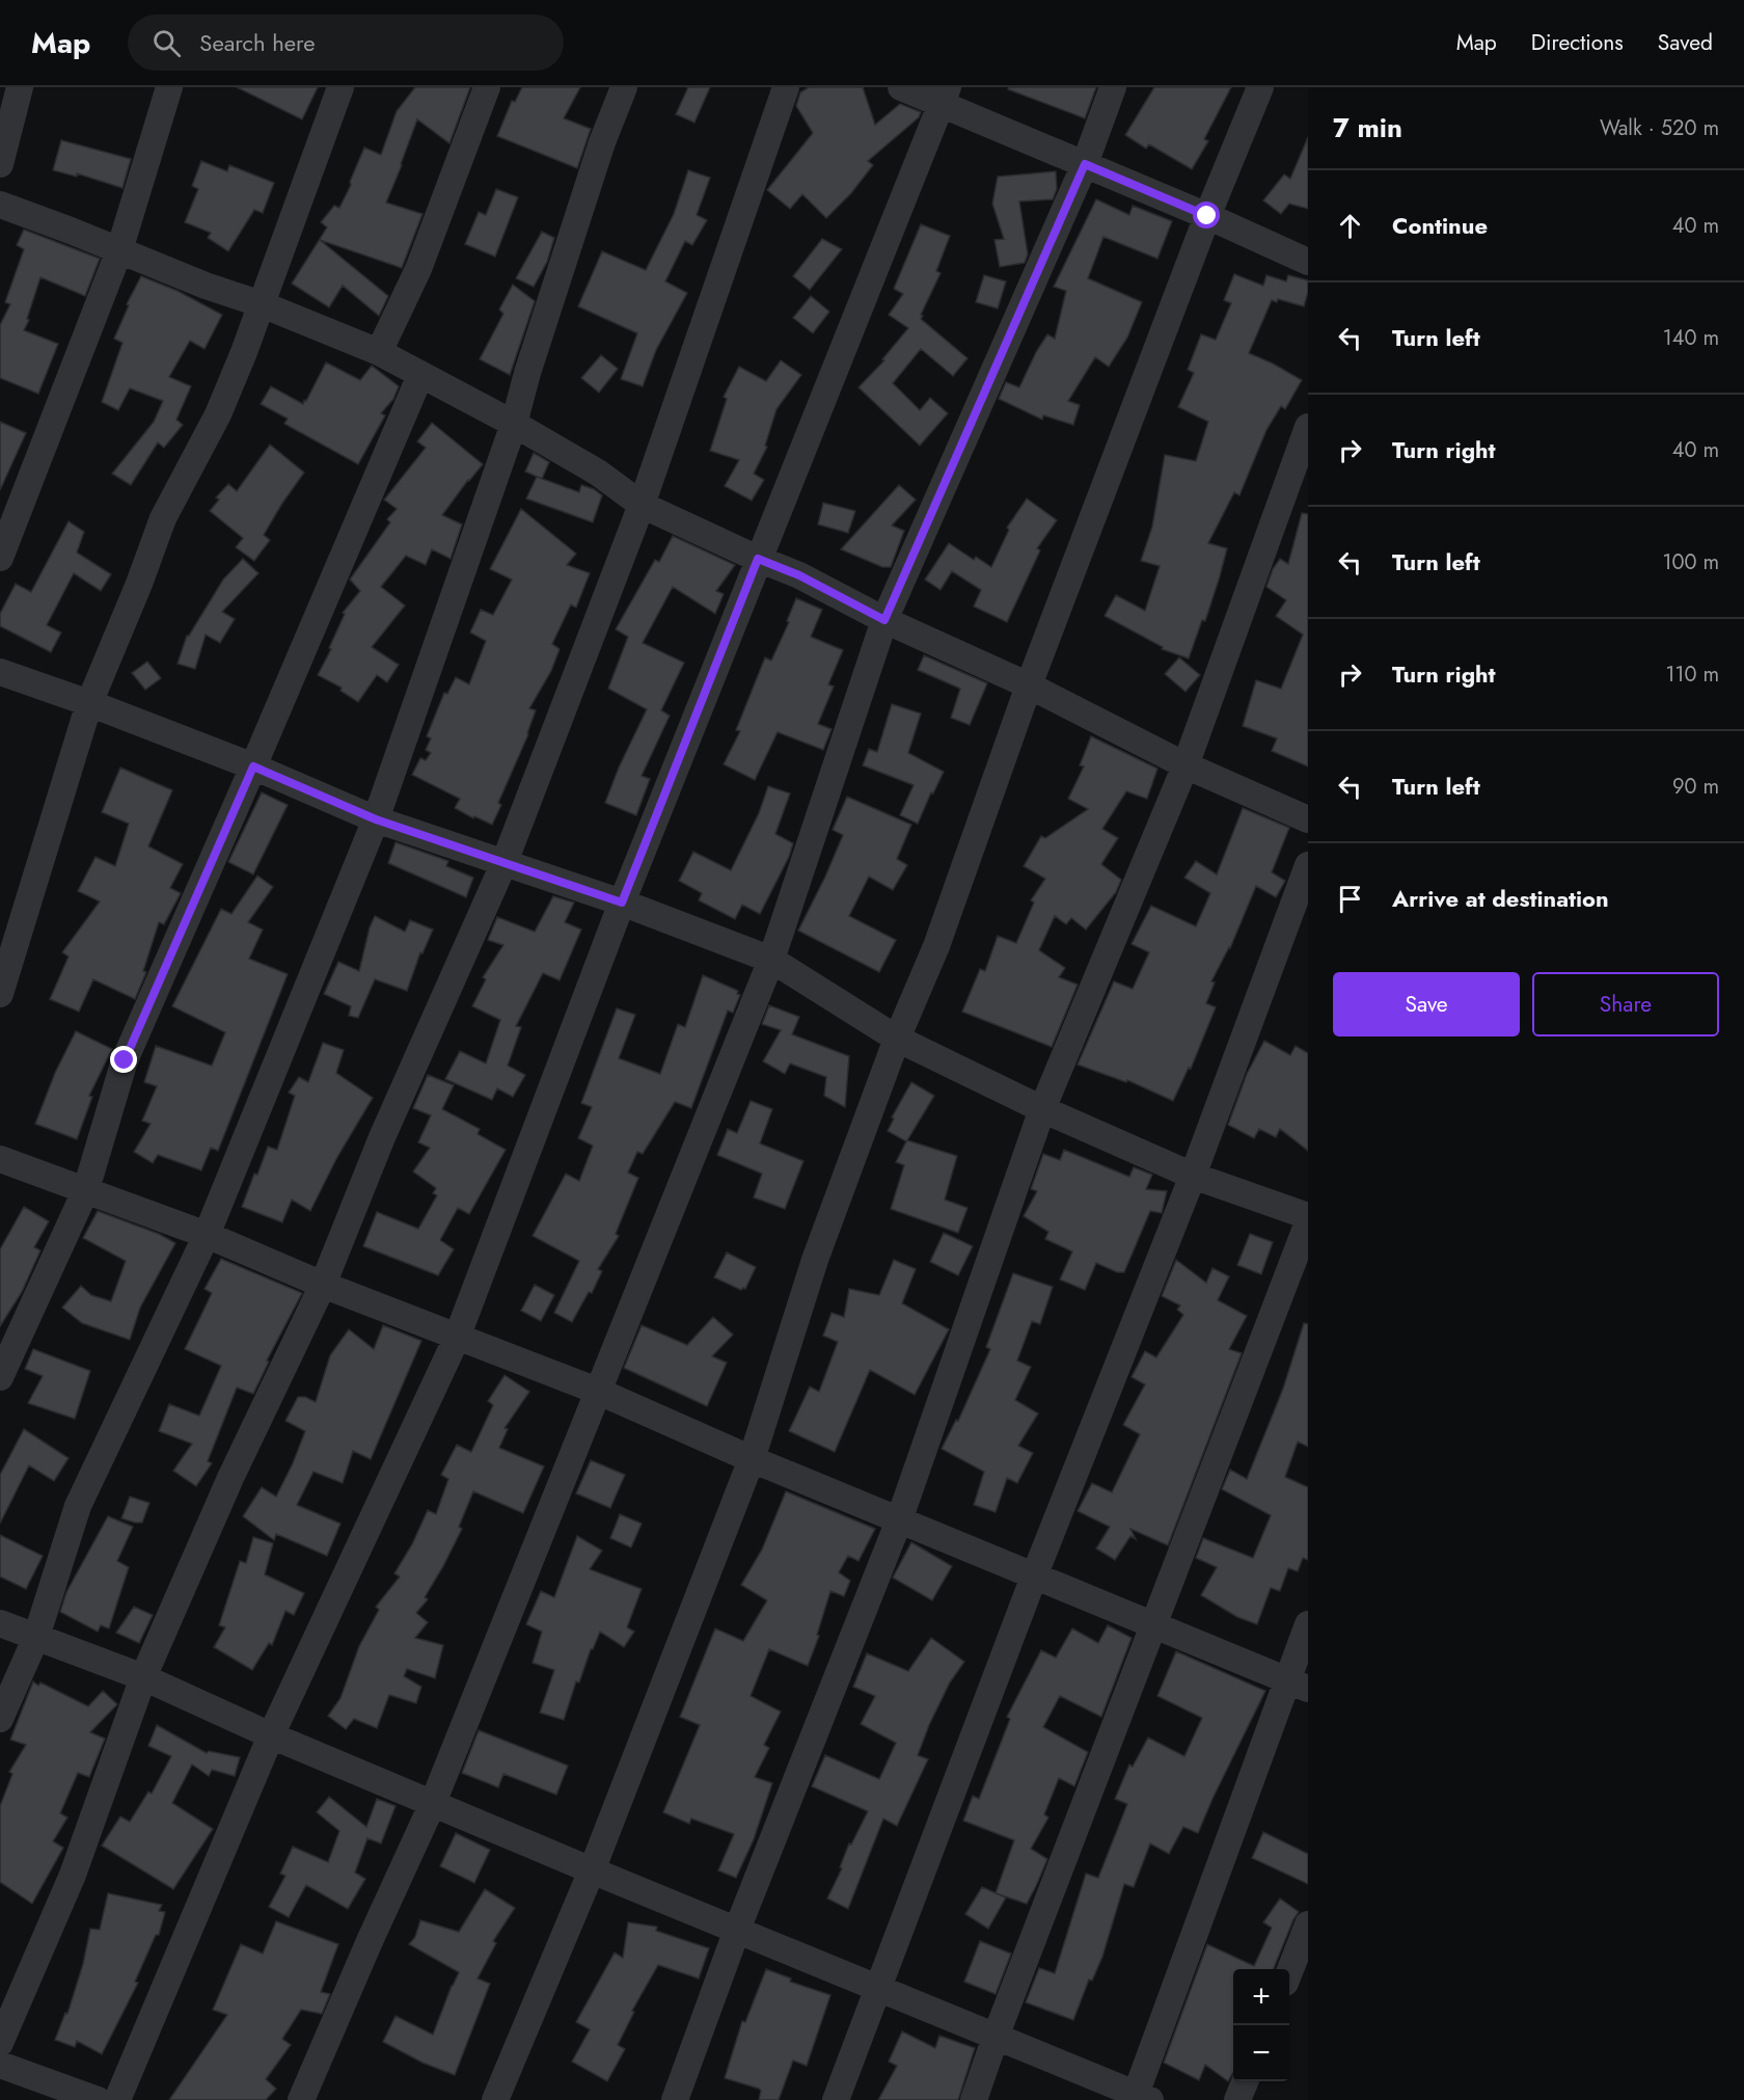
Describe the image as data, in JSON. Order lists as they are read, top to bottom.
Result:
{
  "page": {
    "header": "Map",
    "search": "Search here",
    "nav": ["Map", "Directions", "Saved"],
    "heading": ["7 min", "Walk · 520 m"],
    "list": [
      ["Continue", "40 m"],
      ["Turn left", "140 m"],
      ["Turn right", "40 m"],
      ["Turn left", "100 m"],
      ["Turn right", "110 m"],
      ["Turn left", "90 m"],
      "Arrive at destination"
    ],
    "buttons": ["Save", "Share"],
    "map_buttons": ["+", "−"]
  }
}
